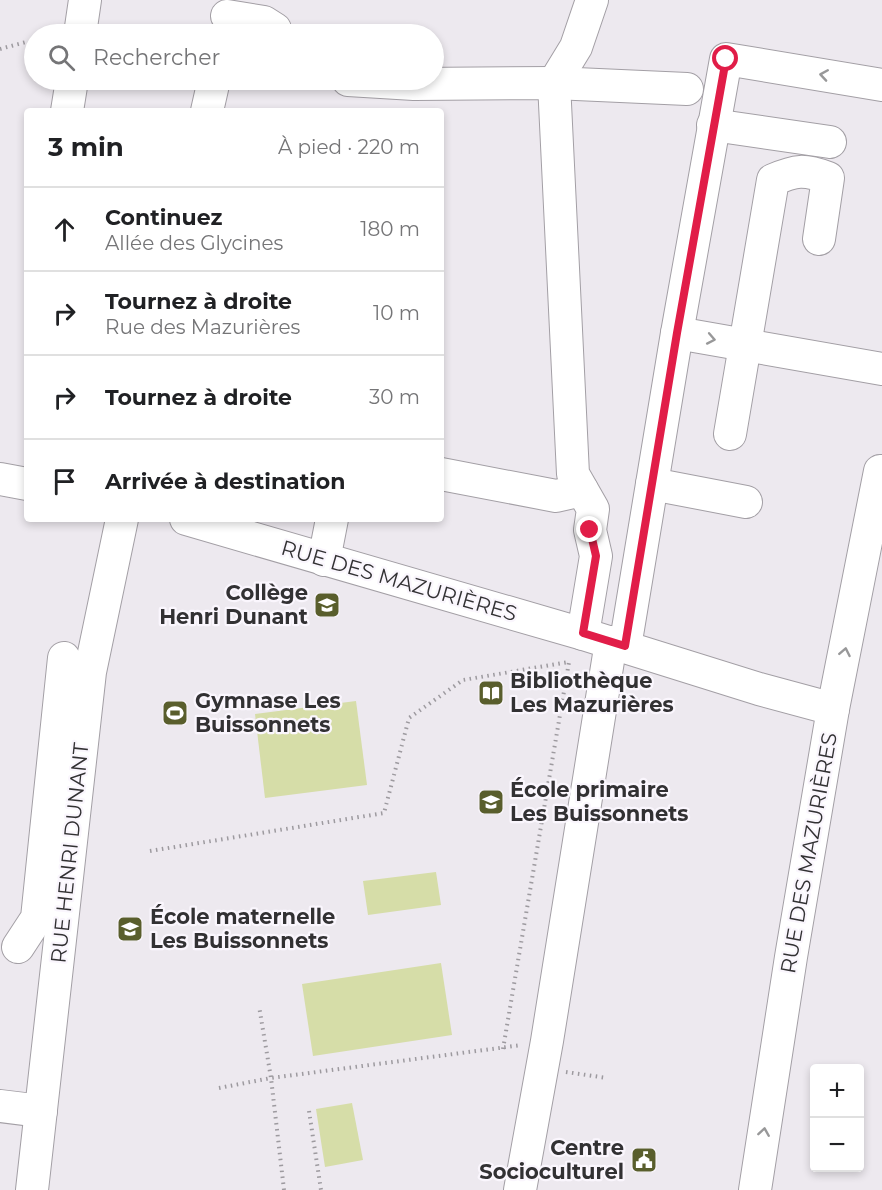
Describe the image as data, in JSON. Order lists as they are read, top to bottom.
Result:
{
  "streets": {
    "street": ["RUE DES MAZURIÈRES", "RUE HENRI DUNANT"]
  },
  "places": {
    "school or university": ["Collège Henri Dunant", "École primaire Les Buissonnets", "École maternelle Les Buissonnets"],
    "library": ["Bibliothèque Les Mazurières"],
    "sports": ["Gymnase Les Buissonnets"],
    "public building": ["Centre Socioculturel"]
  },
  "page": {
    "search": "Rechercher",
    "heading": ["3 min", "À pied · 220 m"],
    "list": [
      ["Continuez", "Allée des Glycines", "180 m"],
      ["Tournez à droite", "Rue des Mazurières", "10 m"],
      ["Tournez à droite", "30 m"],
      "Arrivée à destination"
    ],
    "map_buttons": ["+", "−"]
  }
}
